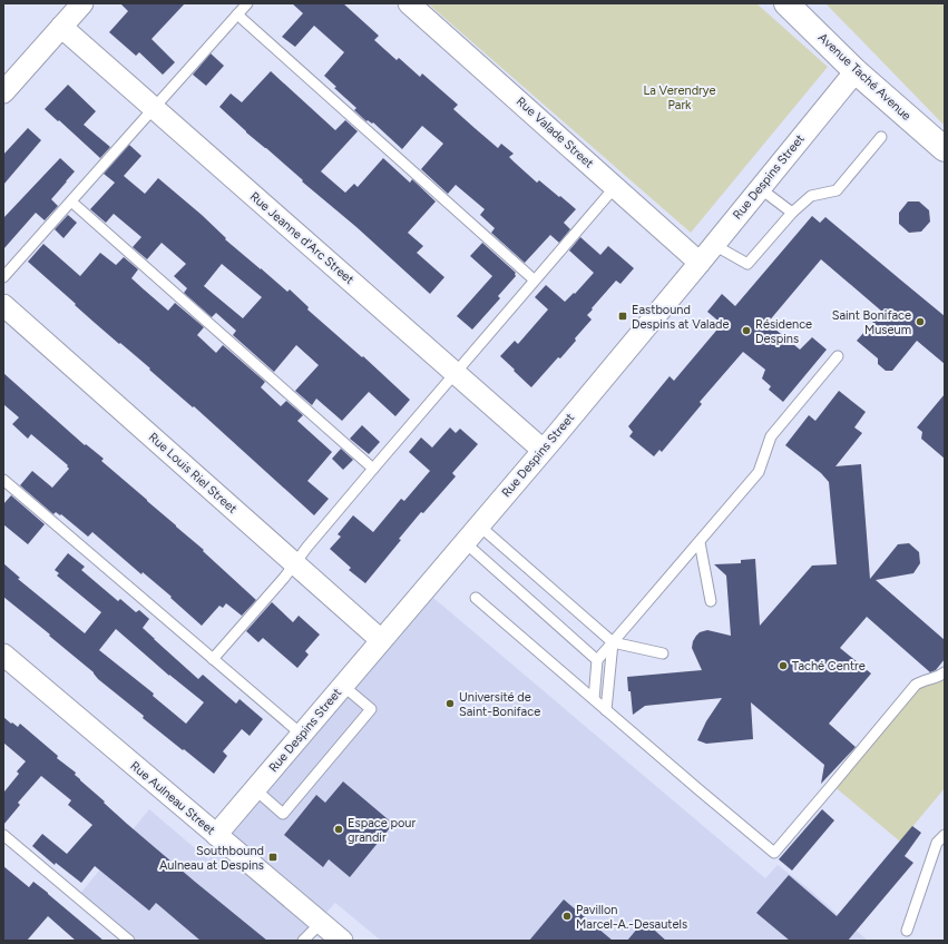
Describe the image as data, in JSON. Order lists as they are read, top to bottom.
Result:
{
  "streets": {
    "street": [
      "Avenue Taché Avenue",
      "Rue Valade Street",
      "Rue Despins Street",
      "Rue Jeanne d'Arc Street",
      "Rue Louis Riel Street",
      "Rue Aulneau Street"
    ]
  },
  "crossings": [
    ["Avenue Taché Avenue", "Rue Despins Street"],
    ["Rue Valade Street", "Rue Despins Street"],
    ["Rue Despins Street", "Rue Jeanne d'Arc Street"],
    ["Rue Despins Street", "Rue Louis Riel Street"],
    ["Rue Despins Street", "Rue Aulneau Street"]
  ],
  "parks": ["La Verendrye Park"],
  "places": {
    "transit": ["Eastbound Despins at Valade", "Southbound Aulneau at Despins"],
    "other": [
      "Saint Boniface Museum",
      "Résidence Despins",
      "Taché Centre",
      "Université de Saint-Boniface",
      "Espace pour grandir",
      "Pavillon Marcel-A.-Desautels"
    ]
  }
}
